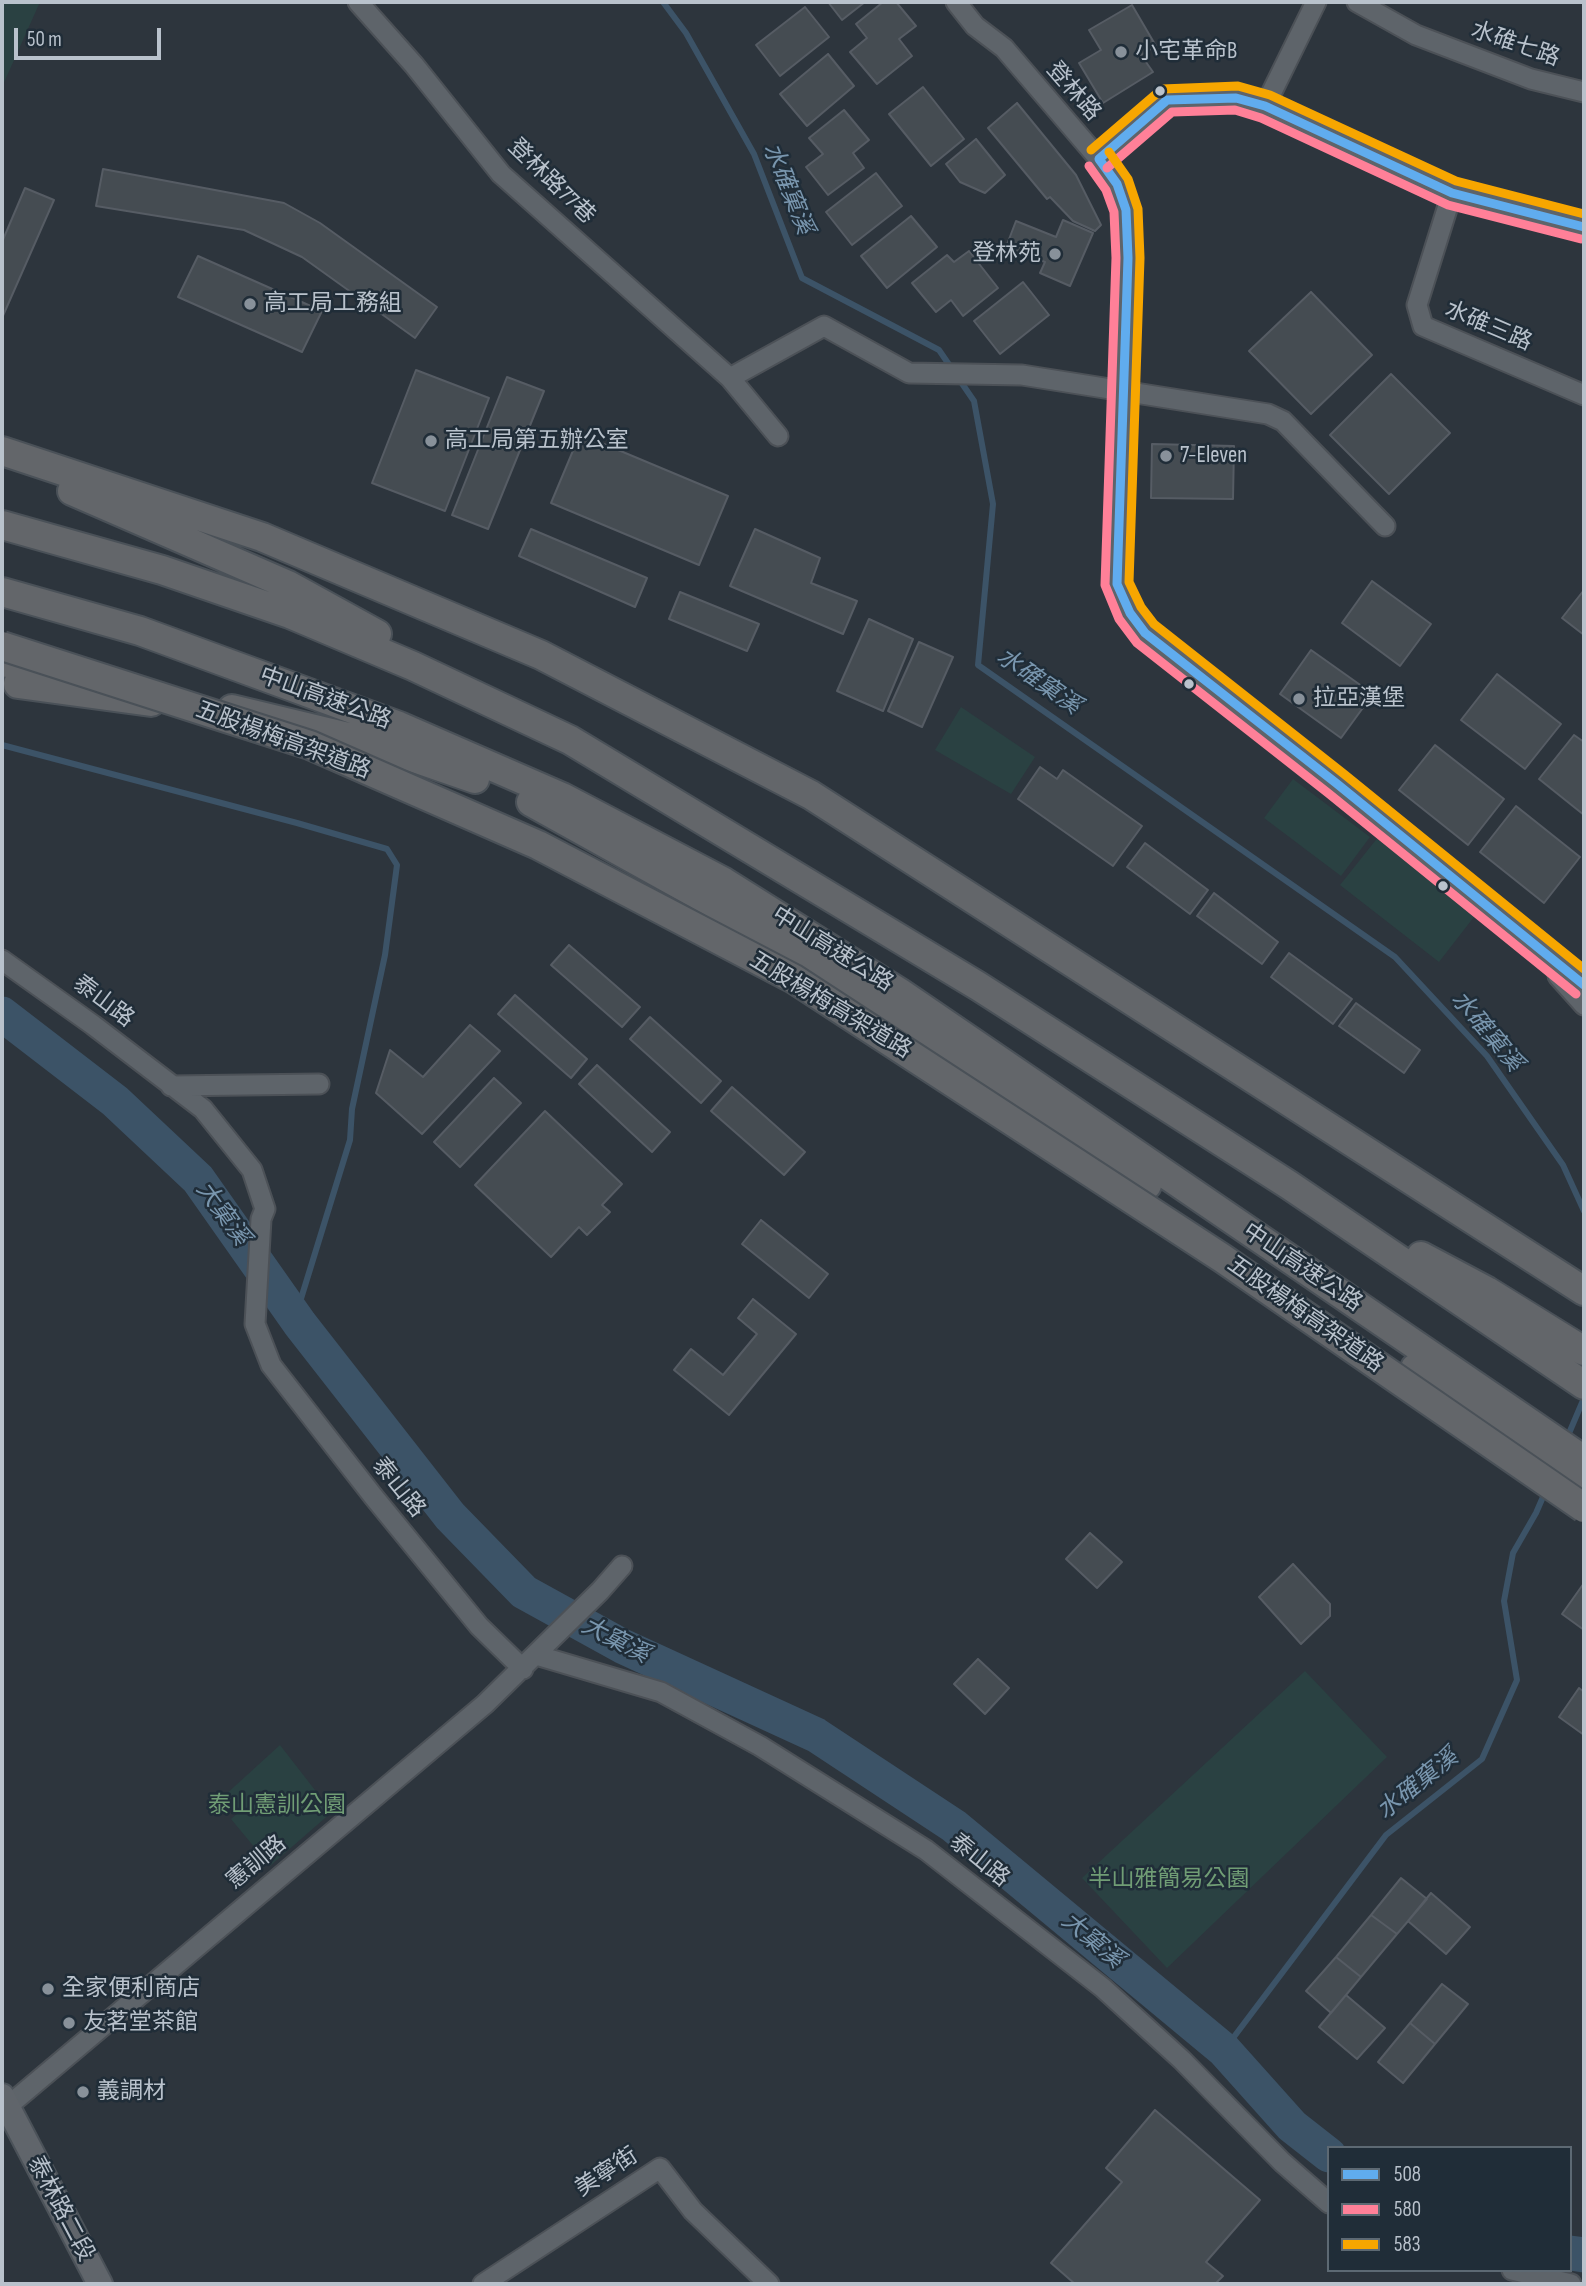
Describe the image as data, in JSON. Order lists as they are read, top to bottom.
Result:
{
  "streets": {
    "highway": ["中山高速公路", "五股楊梅高架道路"],
    "main road": ["泰林路二段"],
    "street": [
      "水碓七路",
      "登林路",
      "登林路77巷",
      "水碓三路",
      "泰山路",
      "憲訓路",
      "美寧街"
    ]
  },
  "crossings": [
    ["泰山路", "憲訓路"],
    ["憲訓路", "泰林路二段"]
  ],
  "water": ["水確窠溪", "大窠溪"],
  "parks": ["泰山憲訓公園", "半山雅簡易公園"],
  "places": [
    "小宅革命B",
    "登林苑",
    "高工局工務組",
    "高工局第五辦公室",
    "7-Eleven",
    "拉亞漢堡",
    "全家便利商店",
    "友茗堂茶館",
    "義調材"
  ],
  "lines": ["transit line 583", "transit line 508", "transit line 580"],
  "legend": ["508", "580", "583"],
  "scale_bar": "50 m"
}
